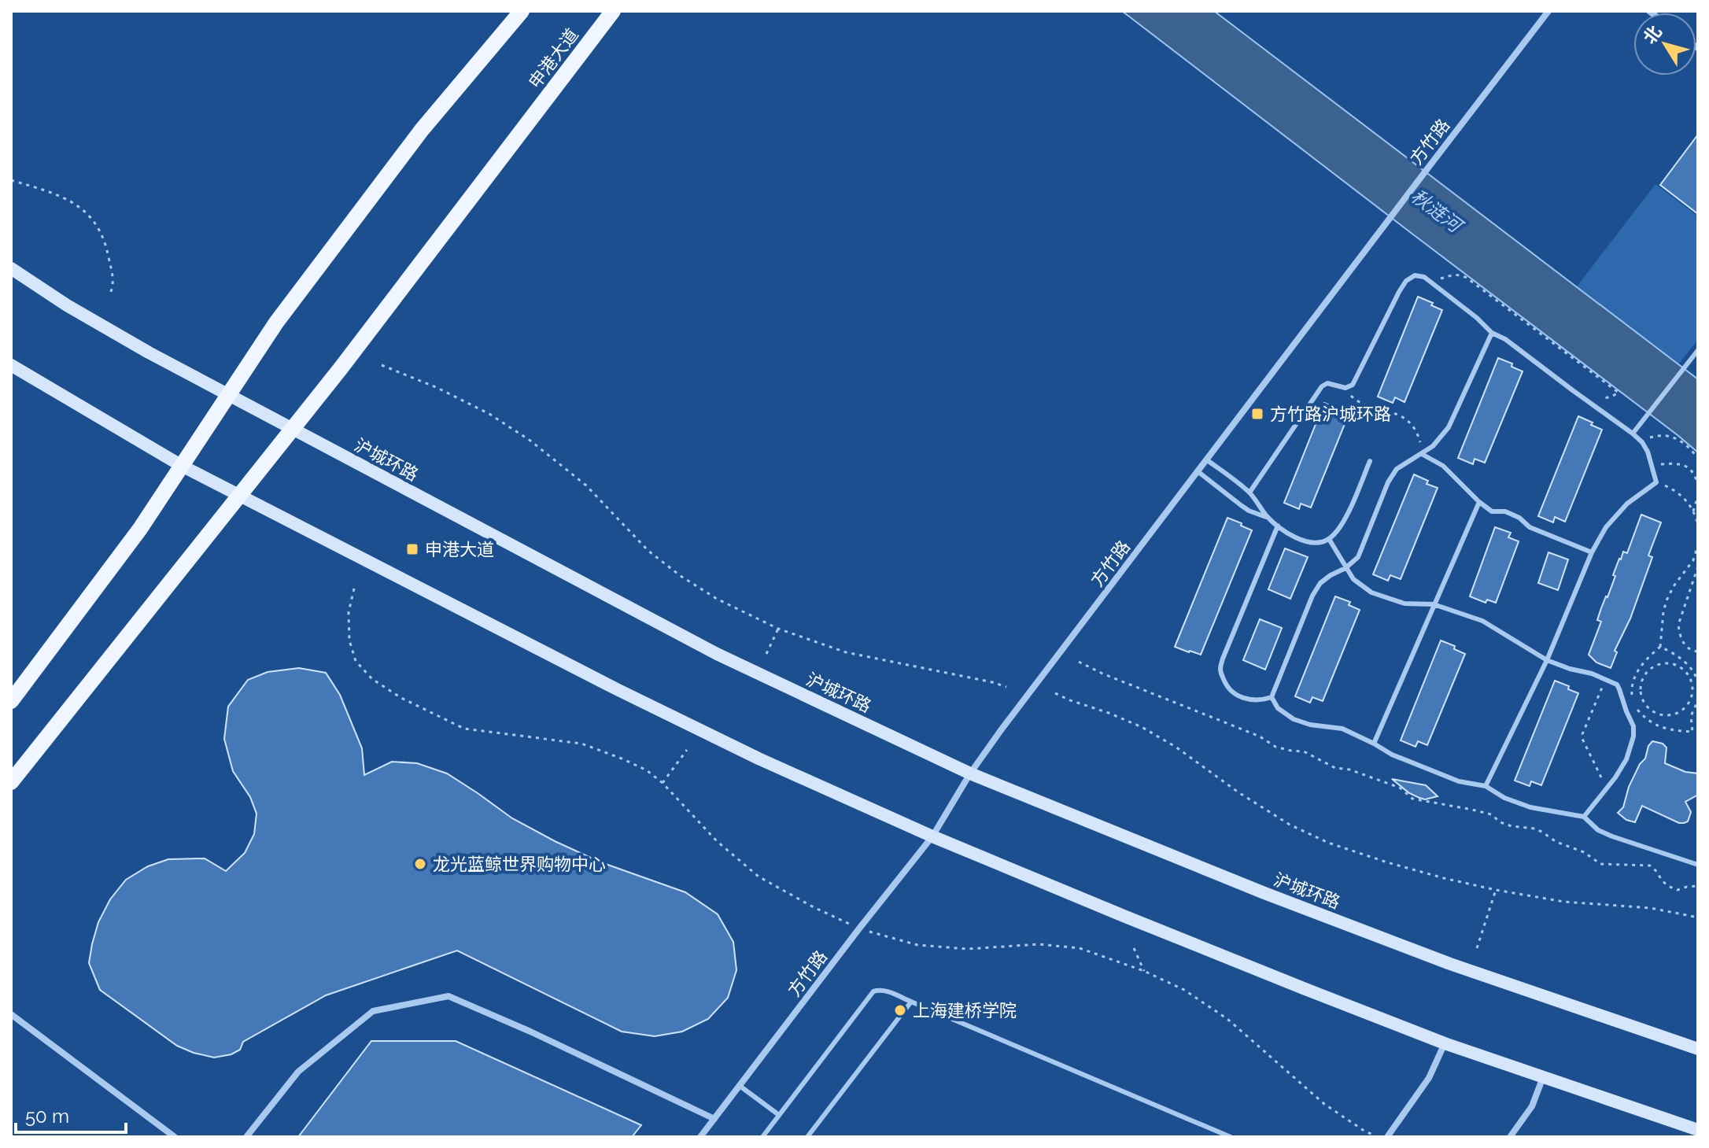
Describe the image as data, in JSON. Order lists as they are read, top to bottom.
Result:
{
  "streets": {
    "main road": ["申港大道", "沪城环路"],
    "street": ["方竹路"]
  },
  "crossings": [
    ["申港大道", "沪城环路"],
    ["方竹路", "沪城环路"]
  ],
  "water": ["秋涟河"],
  "places": {
    "transit": ["方竹路沪城环路", "申港大道"],
    "other": ["龙光蓝鲸世界购物中心", "上海建桥学院"]
  },
  "scale_bar": "50 m",
  "north": "top left"
}
